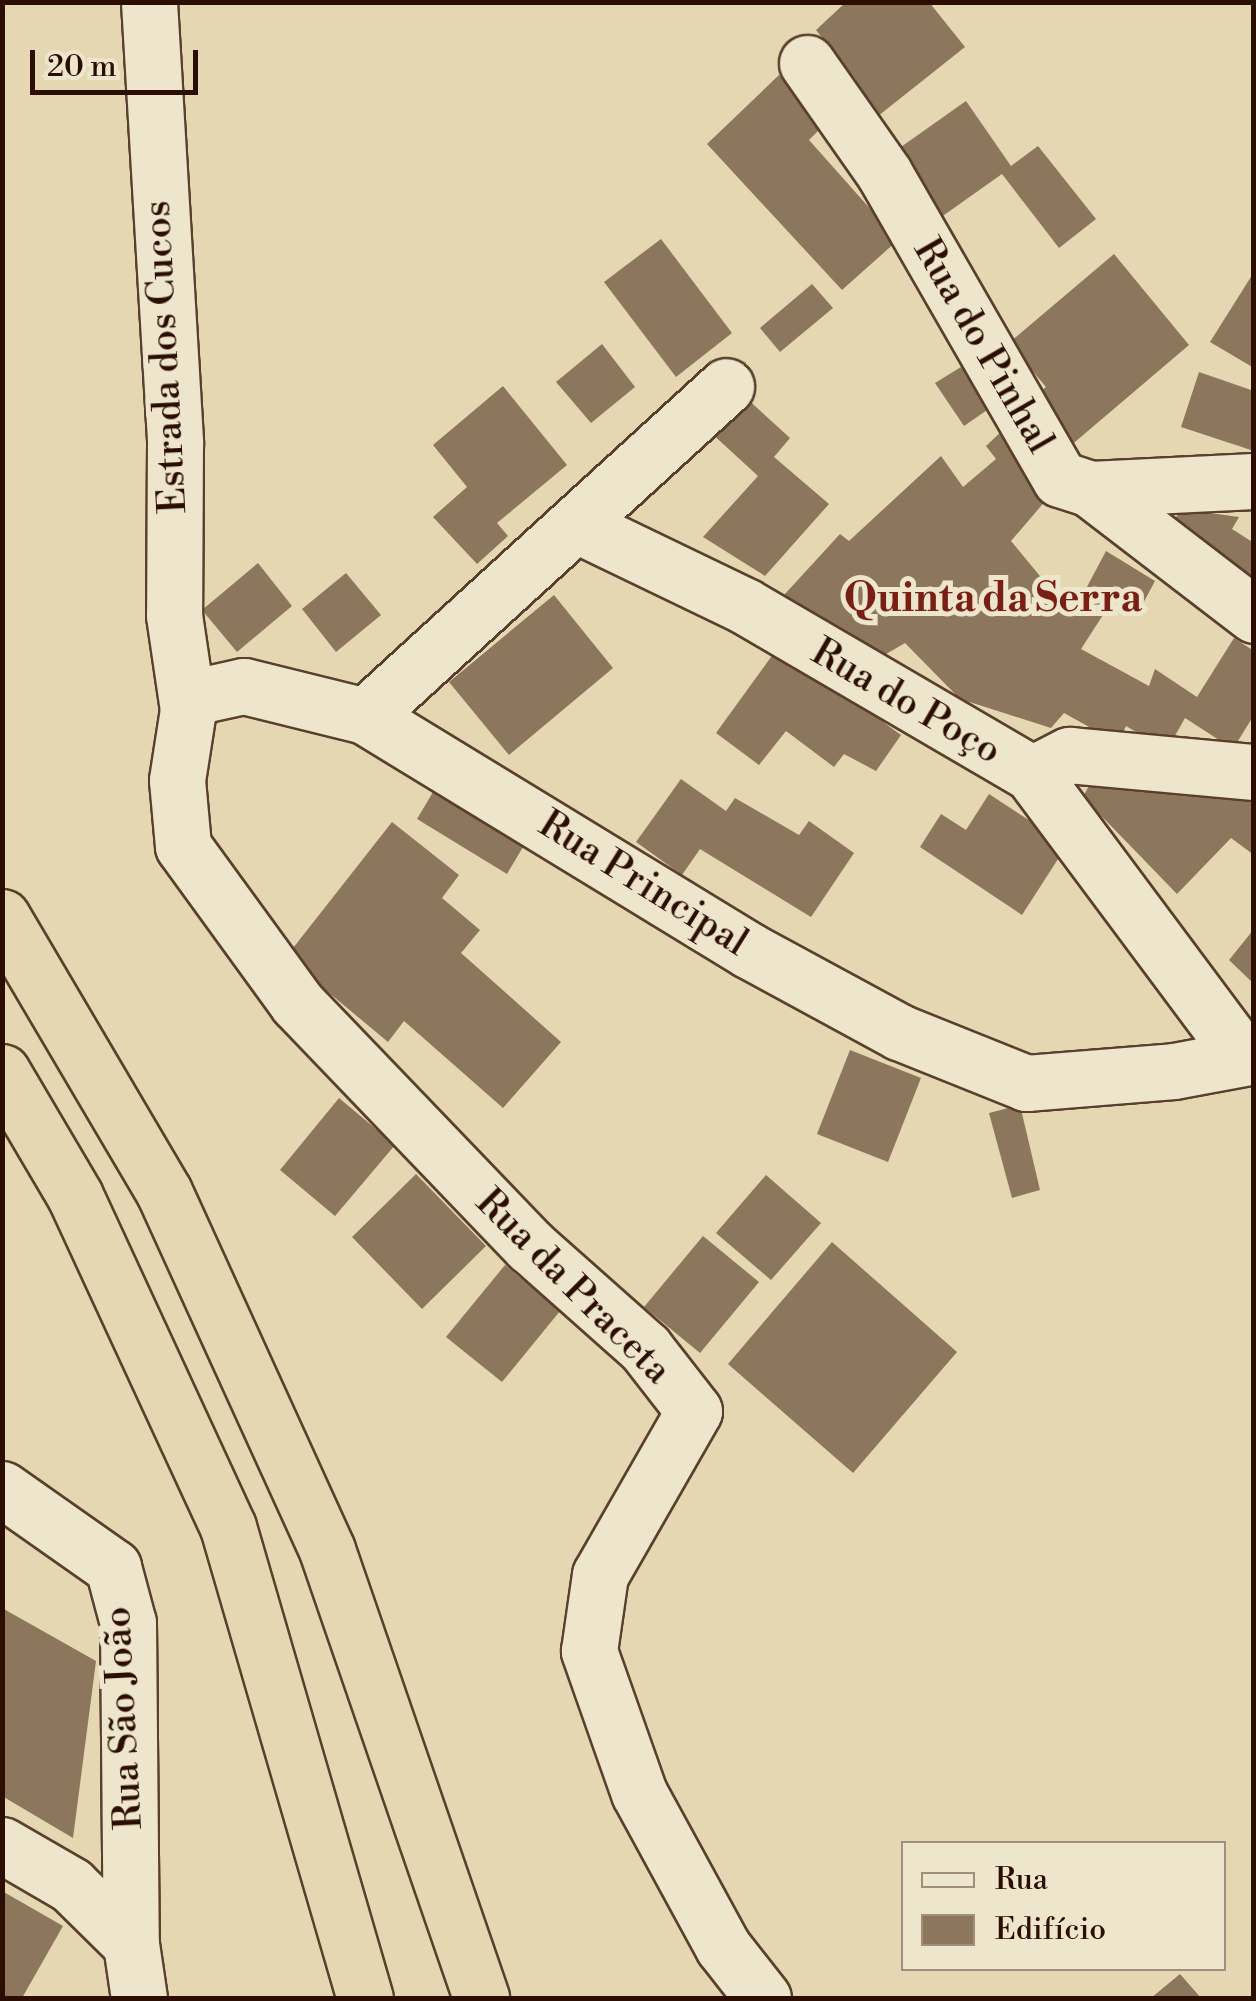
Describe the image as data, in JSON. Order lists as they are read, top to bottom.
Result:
{
  "streets": {
    "street": [
      "Rua do Pinhal",
      "Estrada dos Cucos",
      "Rua do Poço",
      "Rua Principal",
      "Rua da Praceta",
      "Rua São João"
    ]
  },
  "crossings": [
    ["Estrada dos Cucos", "Rua Principal"],
    ["Estrada dos Cucos", "Rua da Praceta"],
    ["Rua do Poço", "Rua Principal"],
    ["Rua Principal", "Rua da Praceta"]
  ],
  "districts": ["Quinta da Serra"],
  "legend": ["Rua", "Edifício"],
  "scale_bar": "20 m"
}
